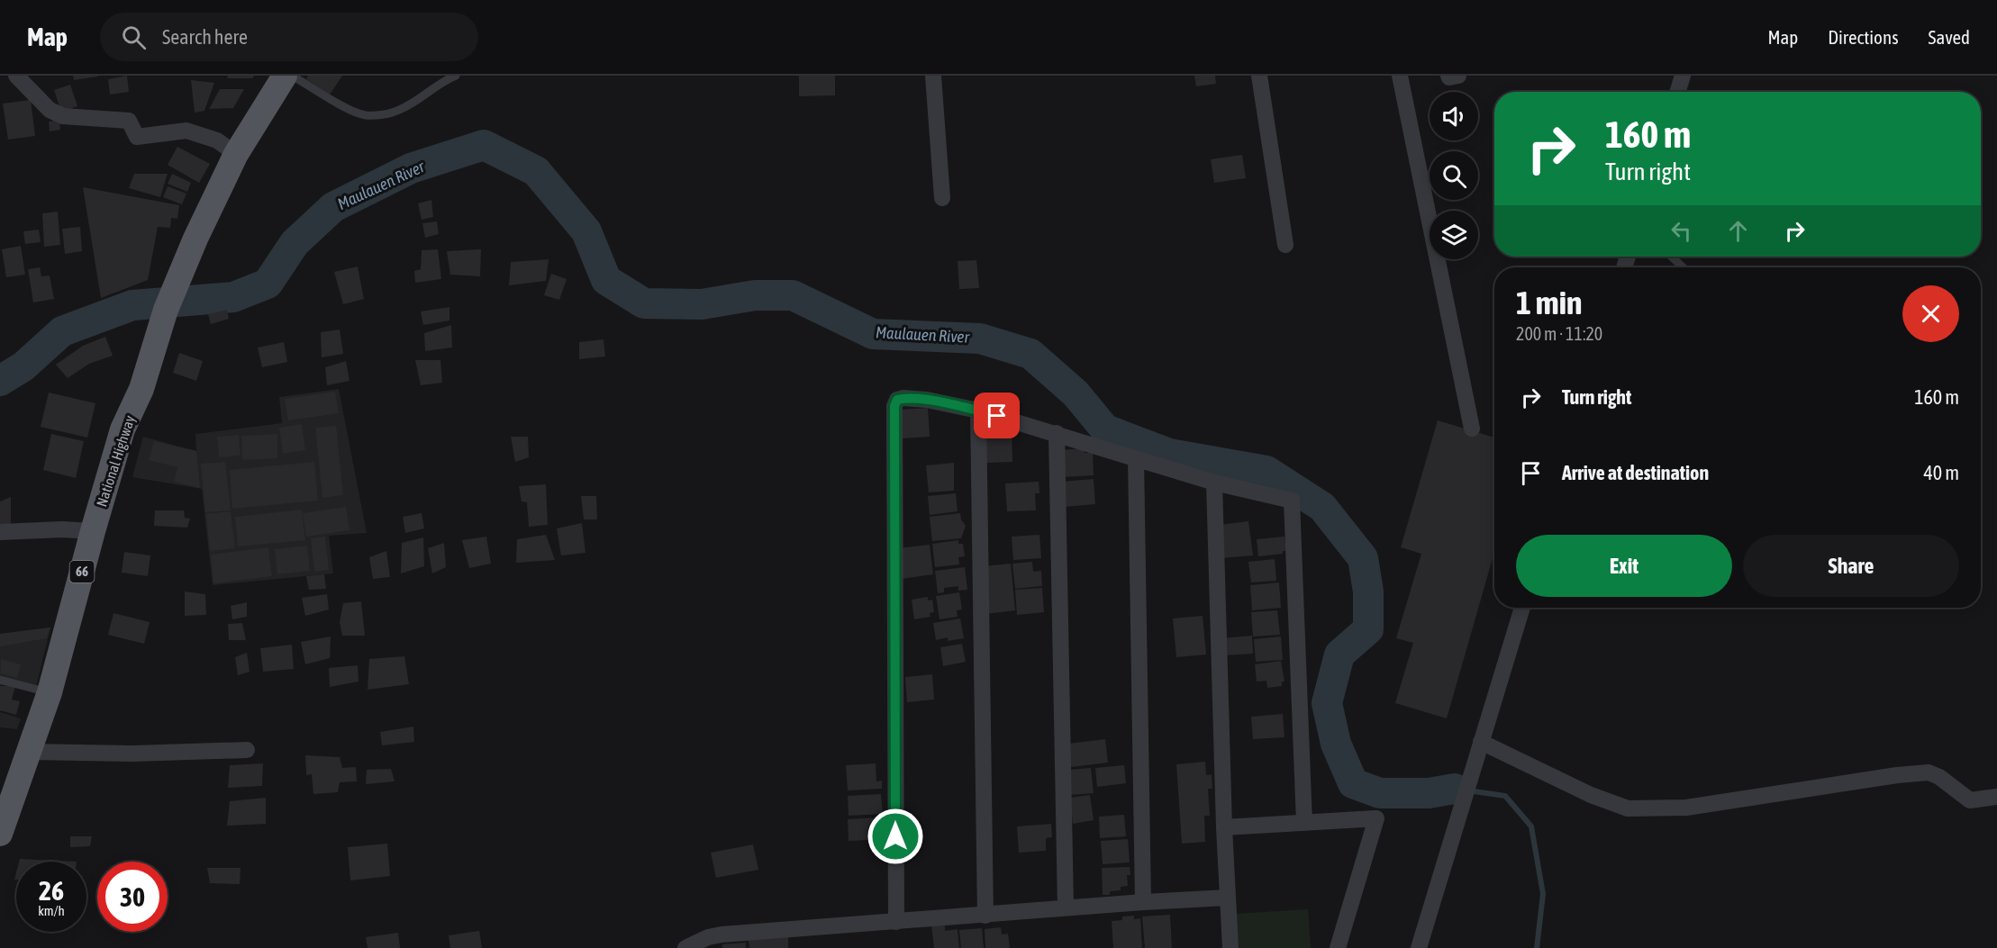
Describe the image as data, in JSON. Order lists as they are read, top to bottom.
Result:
{
  "streets": {
    "main road": ["National Highway", "66"]
  },
  "water": ["Maulauen River"],
  "page": {
    "header": "Map",
    "search": "Search here",
    "nav": ["Map", "Directions", "Saved"],
    "turn": ["160 m", "Turn right"],
    "heading": ["1 min", "200 m · 11:20"],
    "list": [
      {
        "name": "Turn right",
        "value": "160 m"
      },
      {
        "name": "Arrive at destination",
        "value": "40 m"
      }
    ],
    "buttons": ["Exit", "Share"],
    "speed": "26 km/h",
    "limit": "30"
  }
}
